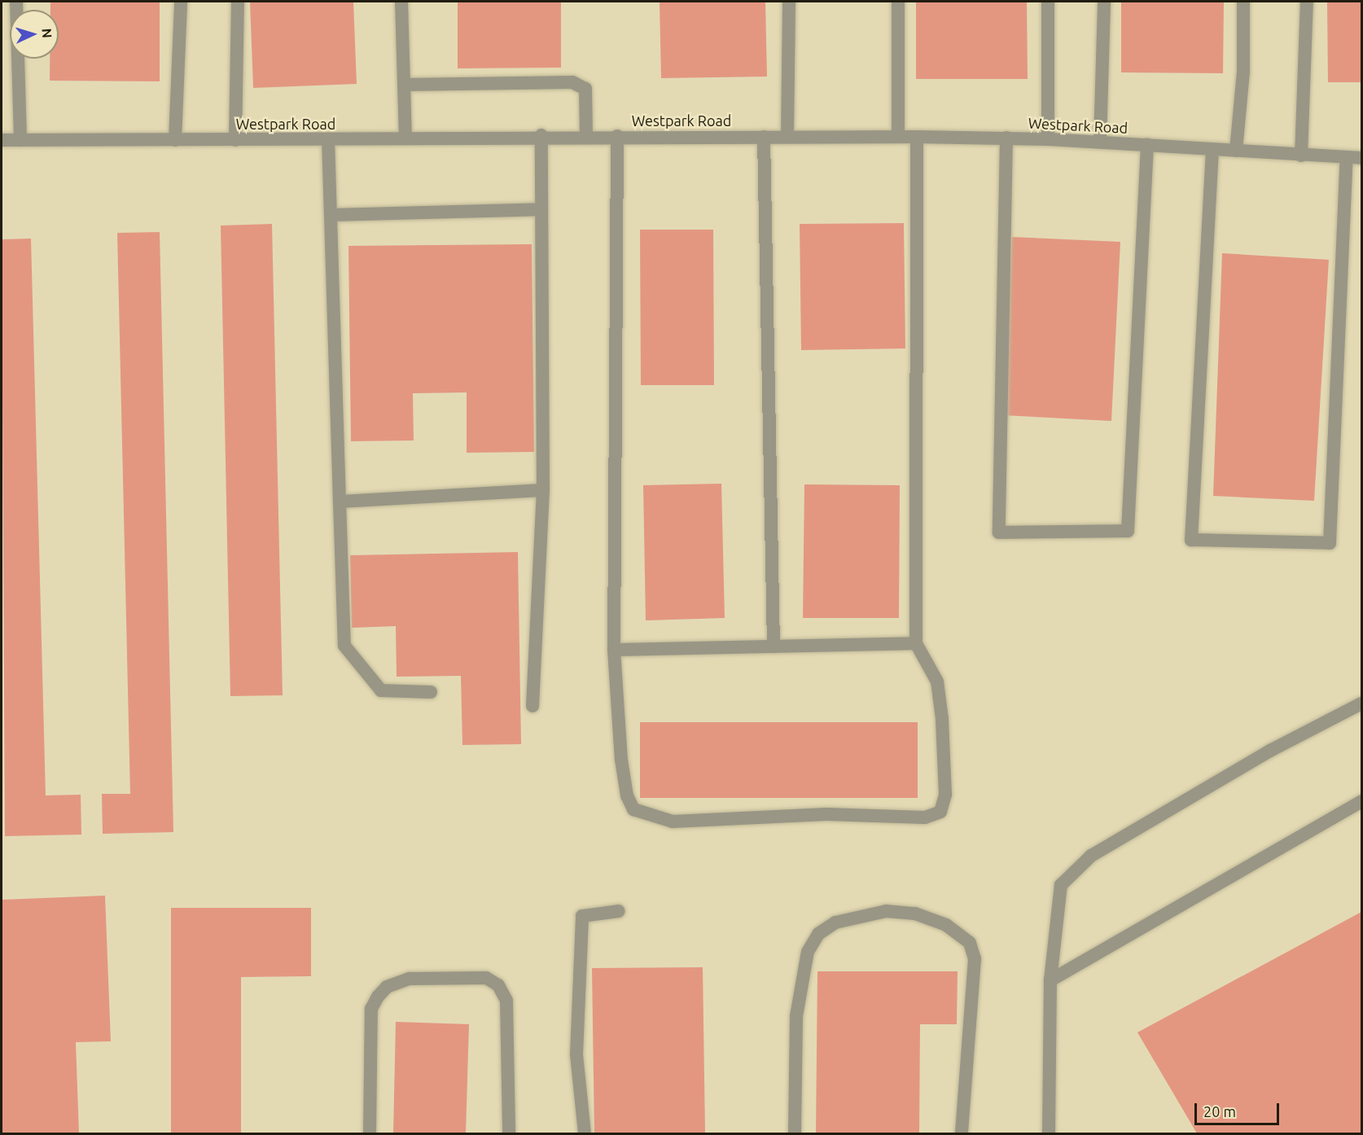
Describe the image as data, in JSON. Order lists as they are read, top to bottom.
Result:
{
  "streets": {
    "street": ["Westpark Road"]
  },
  "scale_bar": "20 m",
  "north": "right"
}
